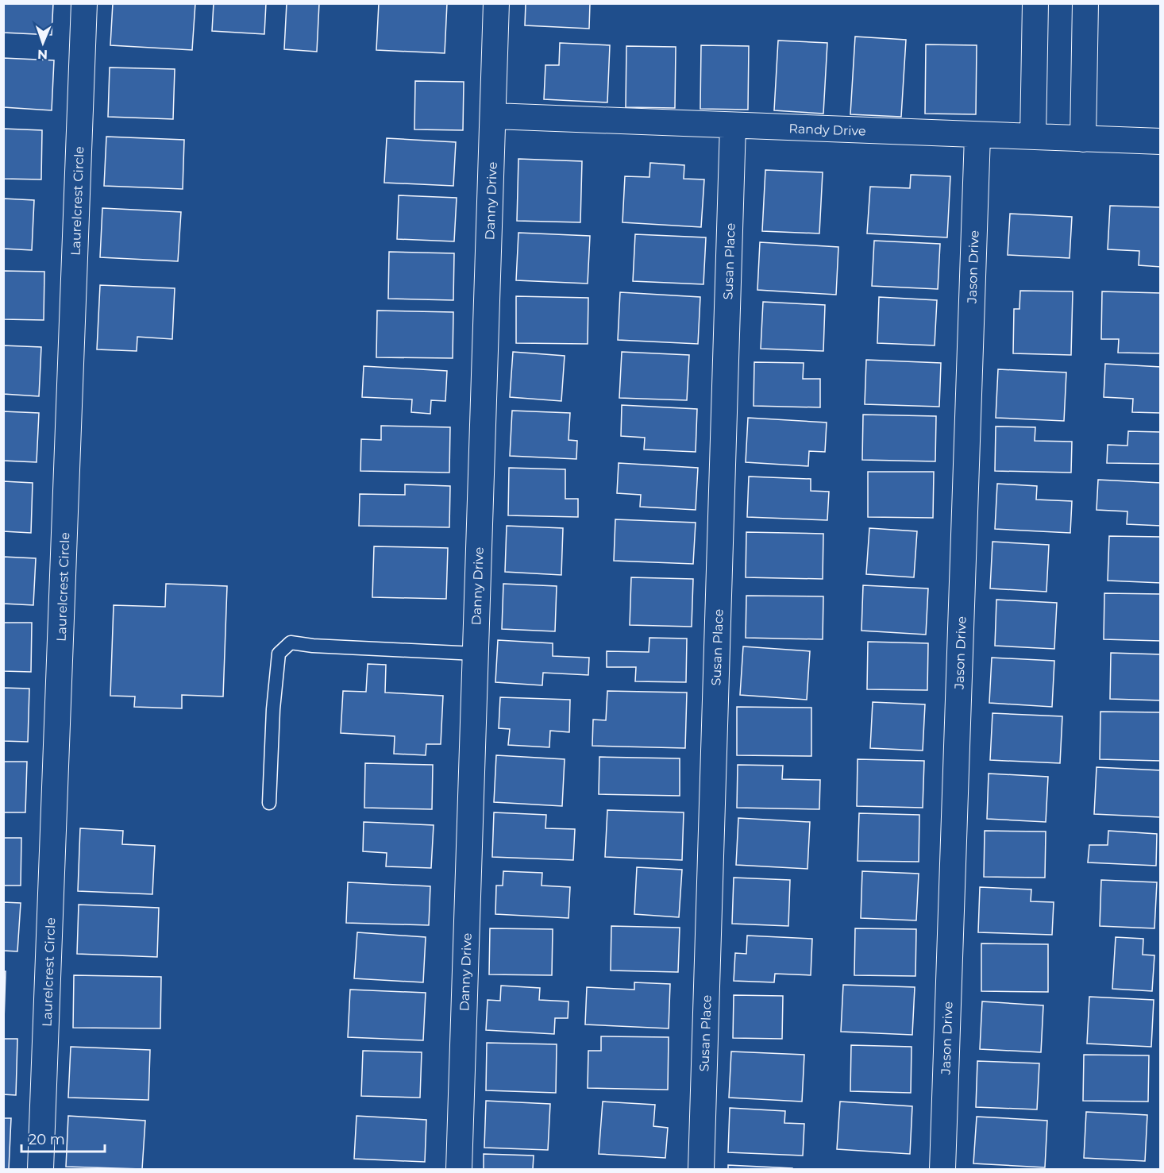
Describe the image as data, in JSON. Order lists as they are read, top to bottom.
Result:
{
  "streets": {
    "street": [
      "Randy Drive",
      "Laurelcrest Circle",
      "Danny Drive",
      "Susan Place",
      "Jason Drive"
    ]
  },
  "crossings": [
    ["Randy Drive", "Danny Drive"],
    ["Randy Drive", "Susan Place"],
    ["Randy Drive", "Jason Drive"]
  ],
  "scale_bar": "20 m",
  "north": "bottom"
}
